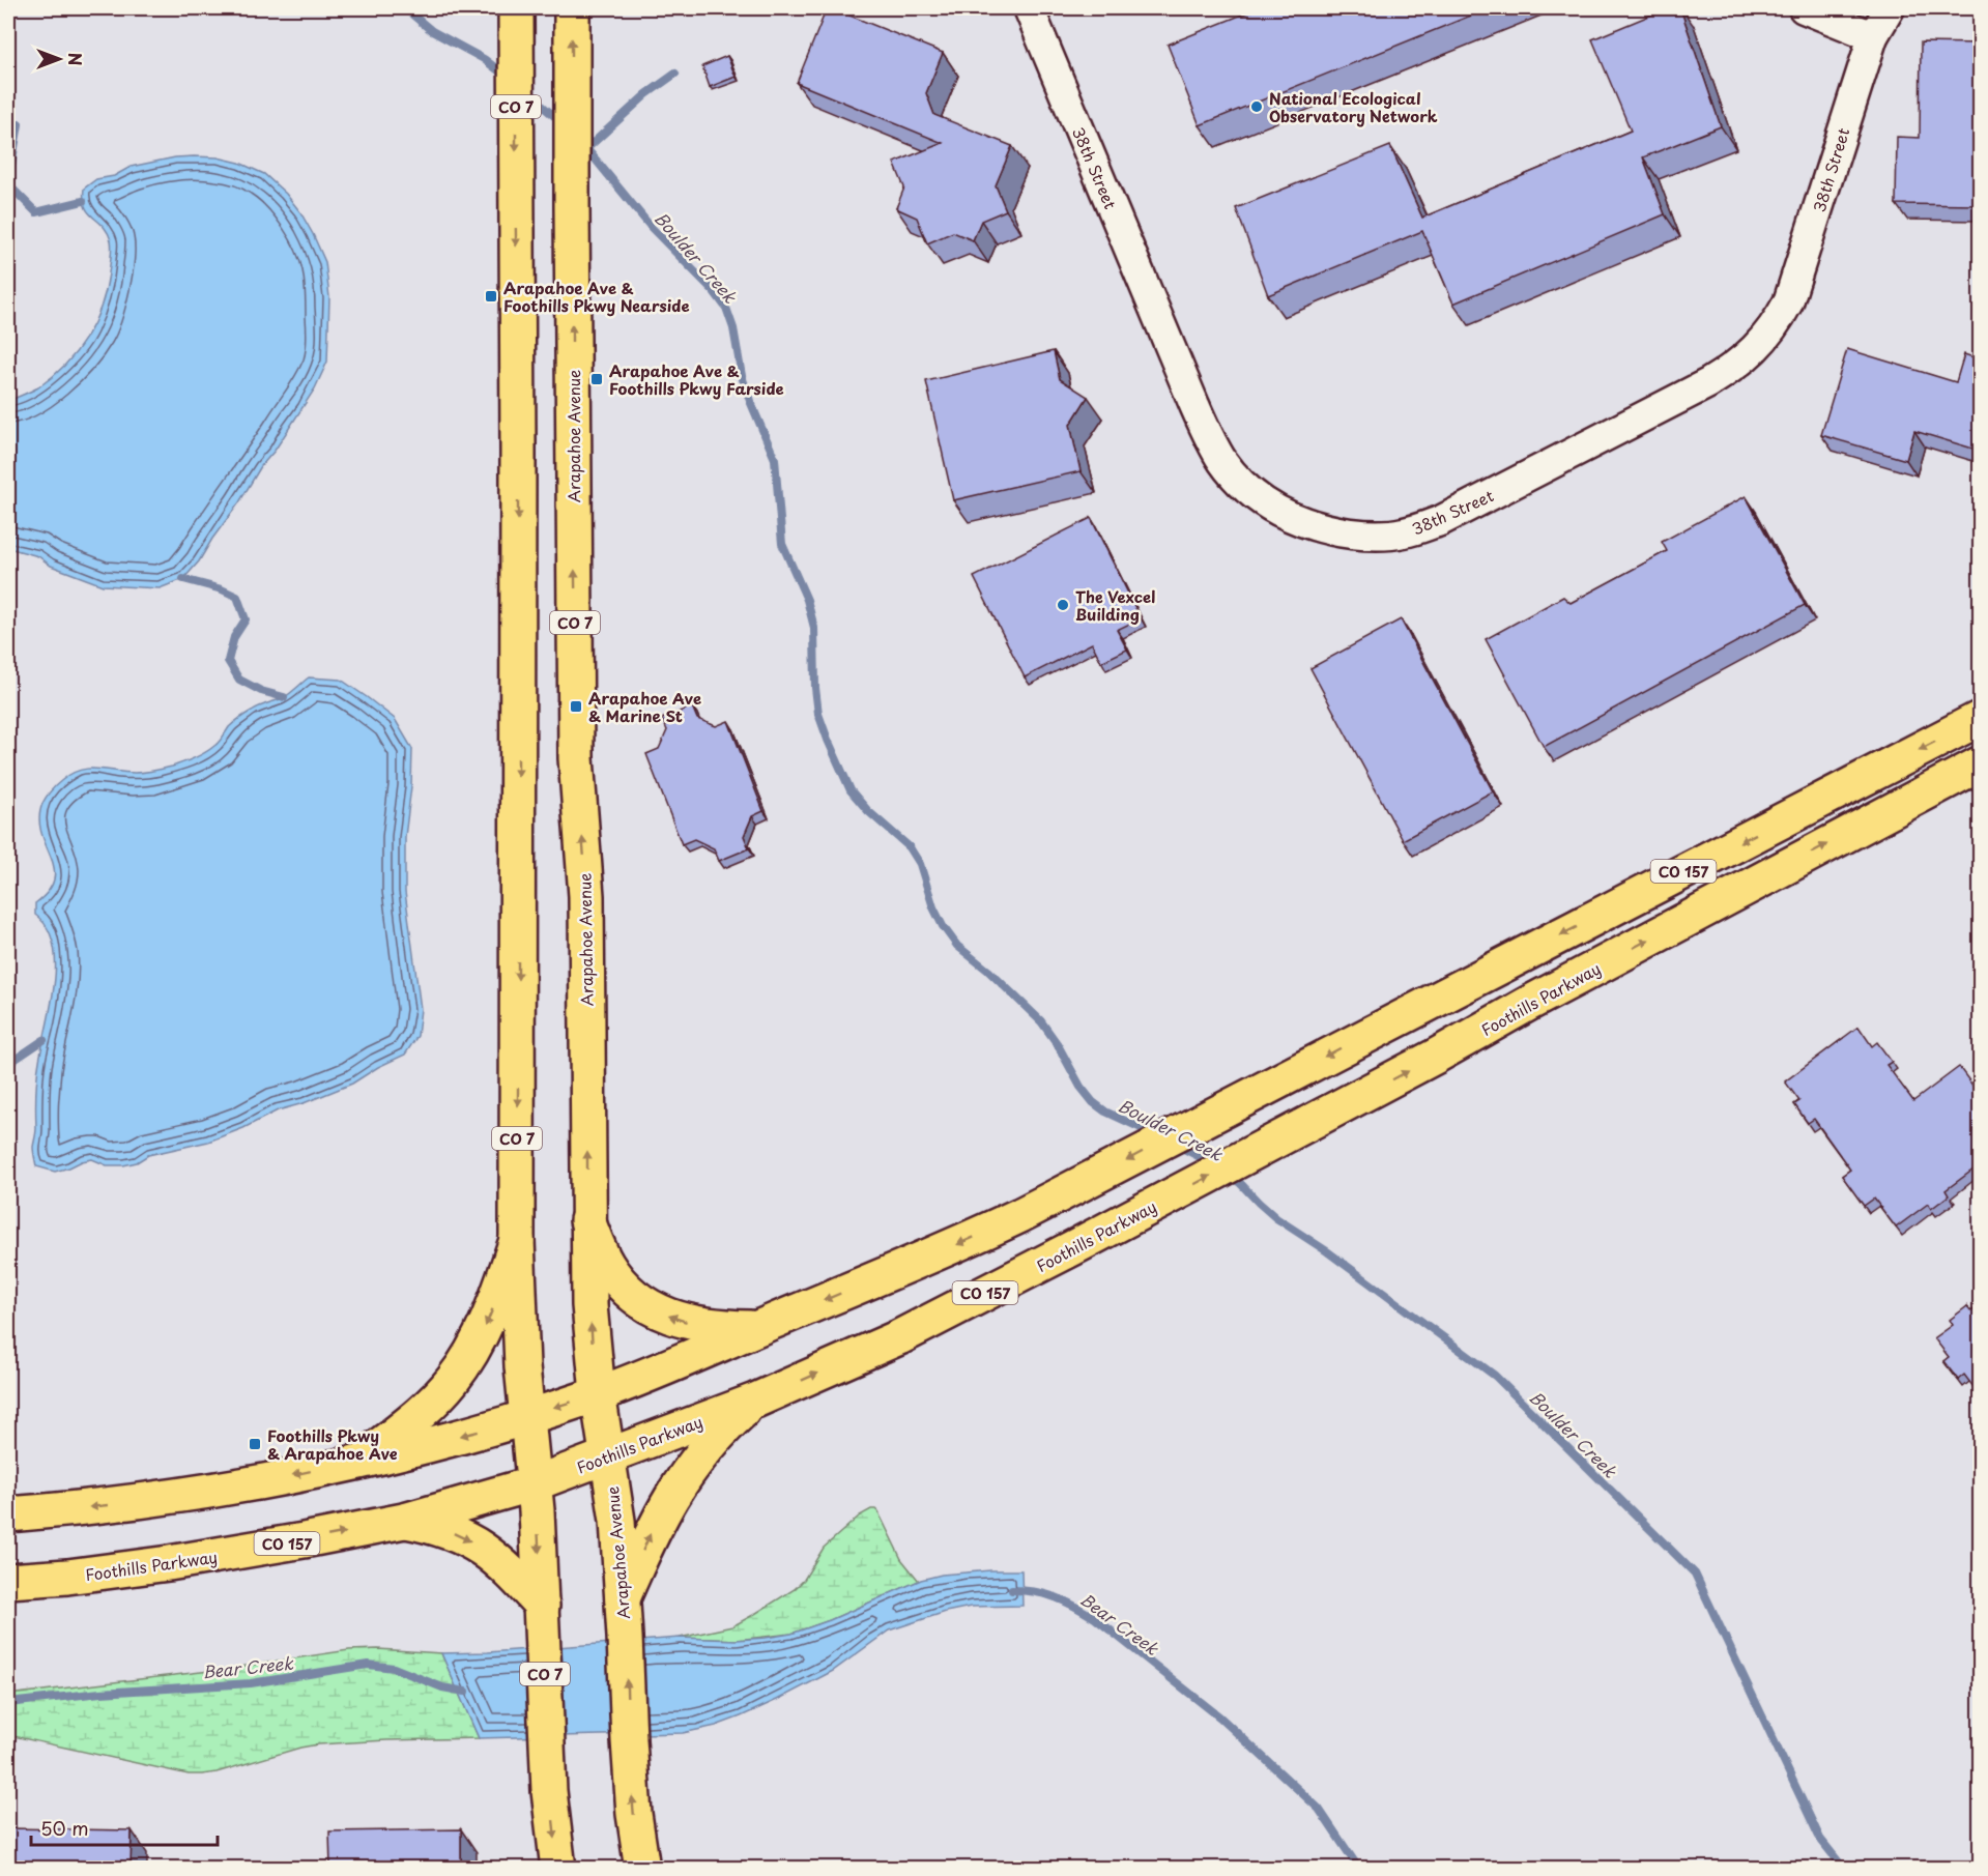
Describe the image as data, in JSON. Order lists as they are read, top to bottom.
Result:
{
  "streets": {
    "main road": [
      "CO 7",
      "Arapahoe Avenue",
      "CO 157",
      "Foothills Parkway"
    ],
    "street": ["38th Street"]
  },
  "crossings": [
    ["CO 7", "CO 157"],
    ["CO 7", "Foothills Parkway"],
    ["Arapahoe Avenue", "CO 157"],
    ["Arapahoe Avenue", "Foothills Parkway"]
  ],
  "water": ["Boulder Creek", "Bear Creek"],
  "places": {
    "other": ["National Ecological Observatory Network", "The Vexcel Building"],
    "transit": [
      "Arapahoe Ave & Foothills Pkwy Nearside",
      "Arapahoe Ave & Foothills Pkwy Farside",
      "Arapahoe Ave & Marine St",
      "Foothills Pkwy & Arapahoe Ave"
    ]
  },
  "scale_bar": "50 m",
  "north": "right"
}
